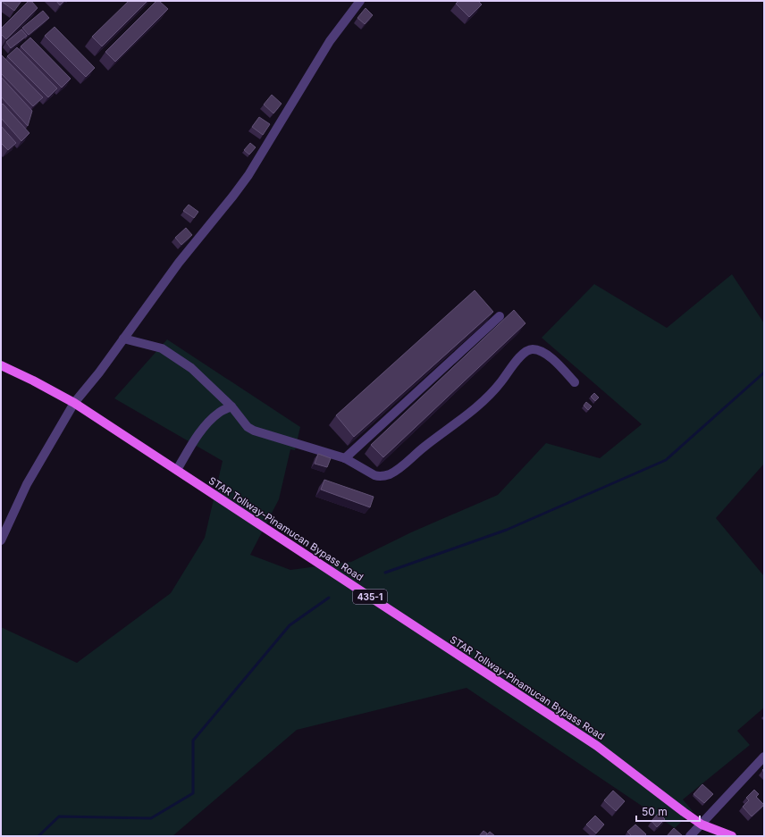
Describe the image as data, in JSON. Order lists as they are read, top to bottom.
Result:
{
  "streets": {
    "main road": ["STAR Tollway-Pinamucan Bypass Road", "435-1"]
  },
  "scale_bar": "50 m"
}
